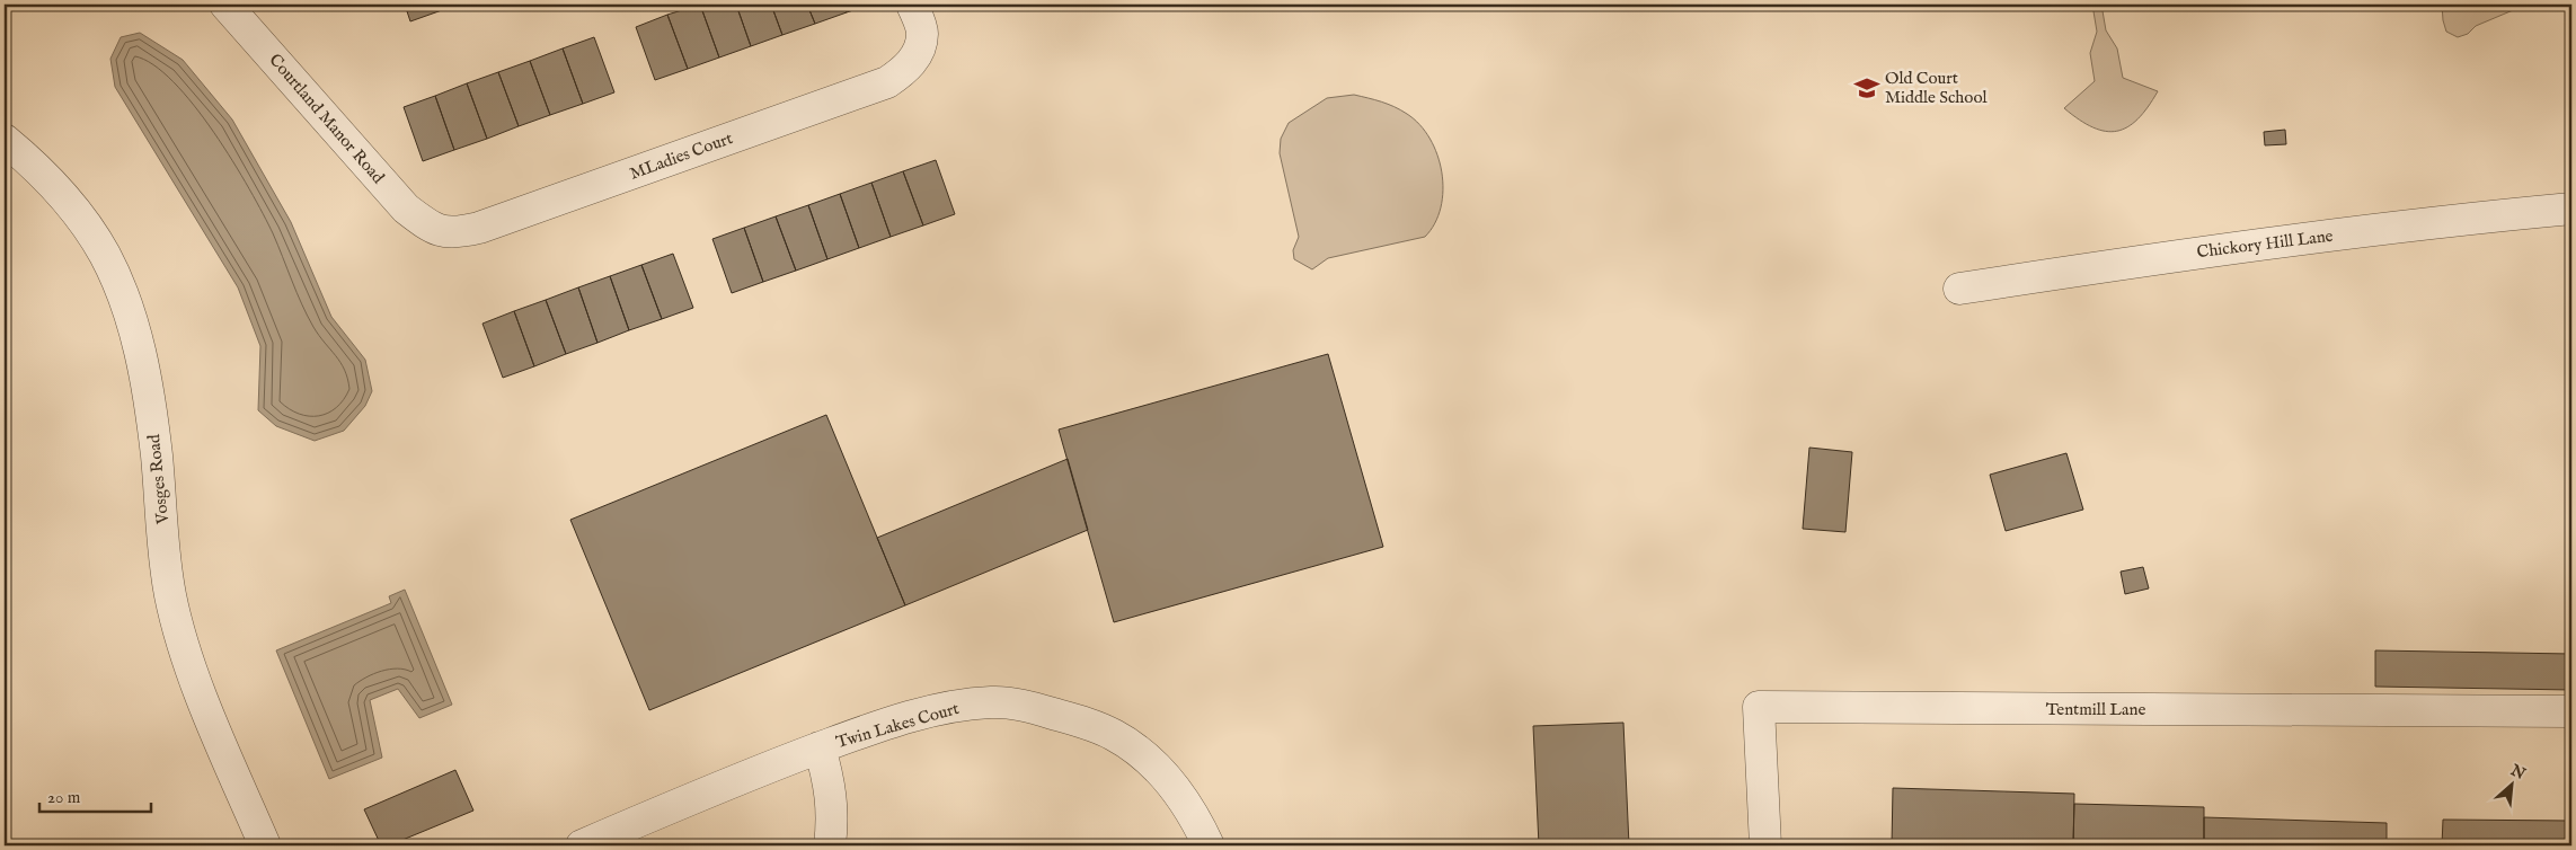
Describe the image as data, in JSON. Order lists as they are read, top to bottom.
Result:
{
  "streets": {
    "street": [
      "Courtland Manor Road",
      "MLadies Court",
      "Chickory Hill Lane",
      "Vosges Road",
      "Tentmill Lane",
      "Twin Lakes Court"
    ]
  },
  "crossings": [
    ["Courtland Manor Road", "MLadies Court"]
  ],
  "places": {
    "school or university": ["Old Court Middle School"]
  },
  "scale_bar": "20 m",
  "north": "top right"
}
